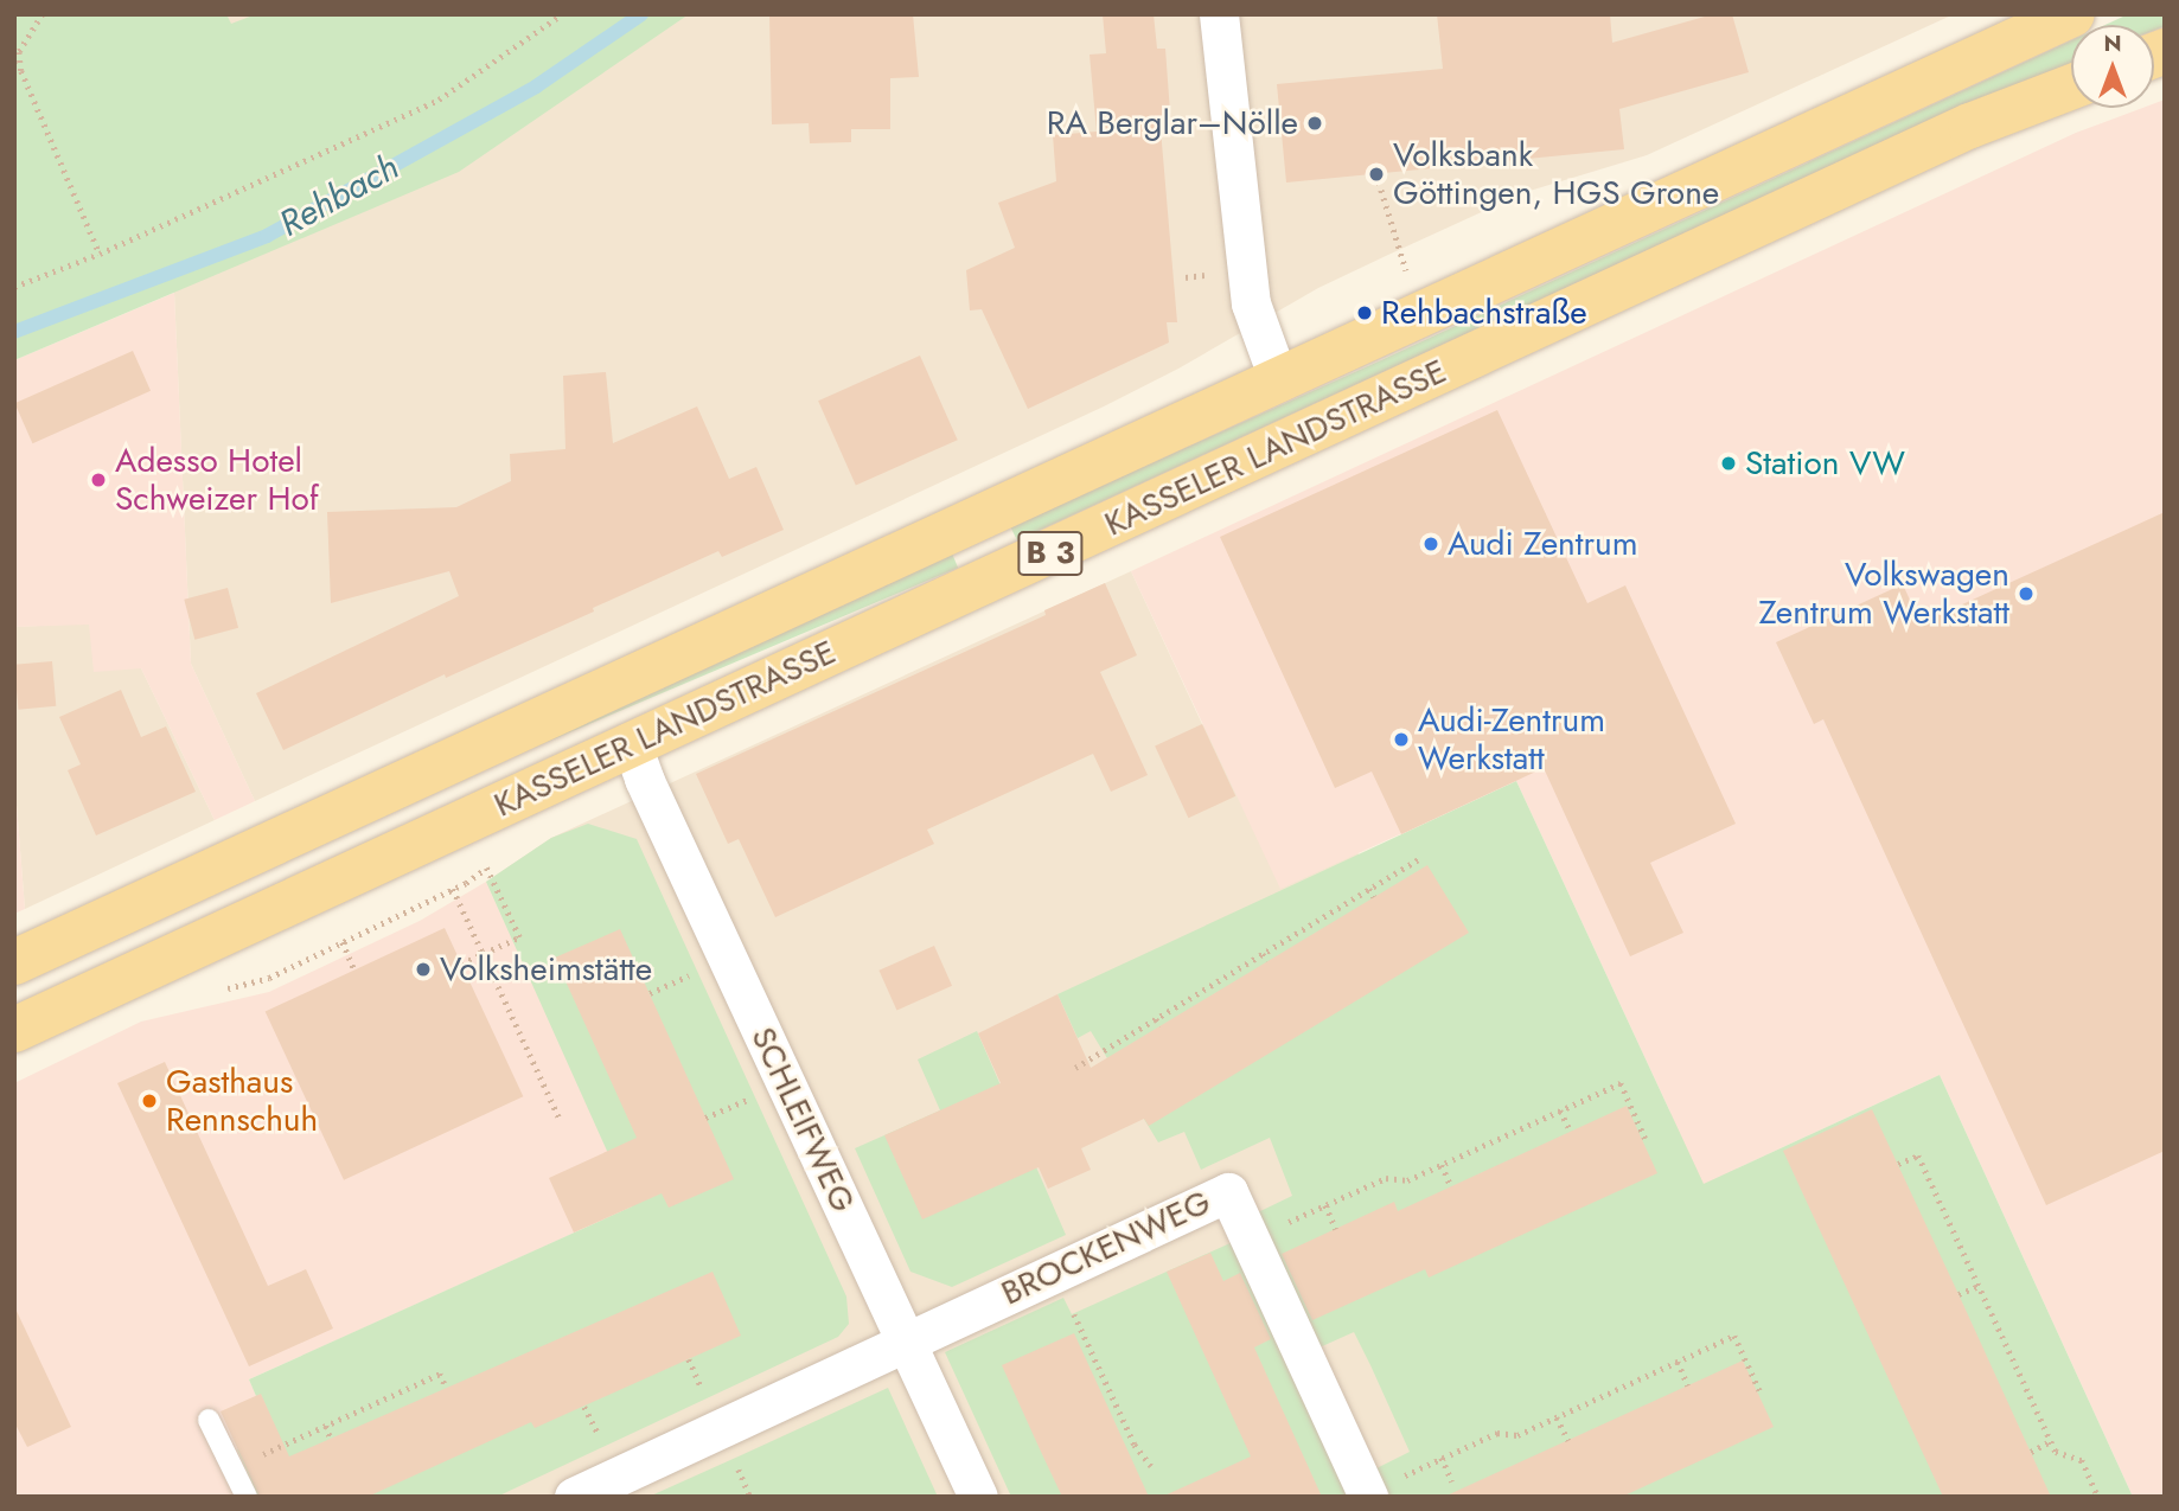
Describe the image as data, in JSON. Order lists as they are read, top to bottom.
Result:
{
  "streets": {
    "main road": ["KASSELER LANDSTRASSE", "B 3"],
    "street": ["SCHLEIFWEG", "BROCKENWEG"]
  },
  "crossings": [
    ["KASSELER LANDSTRASSE", "SCHLEIFWEG"],
    ["SCHLEIFWEG", "BROCKENWEG"]
  ],
  "water": ["Rehbach"],
  "places": [
    "RA Berglar–Nölle",
    "Volksbank Göttingen, HGS Grone",
    "Rehbachstraße",
    "Station VW",
    "Adesso Hotel Schweizer Hof",
    "Audi Zentrum",
    "Volkswagen Zentrum Werkstatt",
    "Audi-Zentrum Werkstatt",
    "Volksheimstätte",
    "Gasthaus Rennschuh"
  ],
  "north": "top"
}
